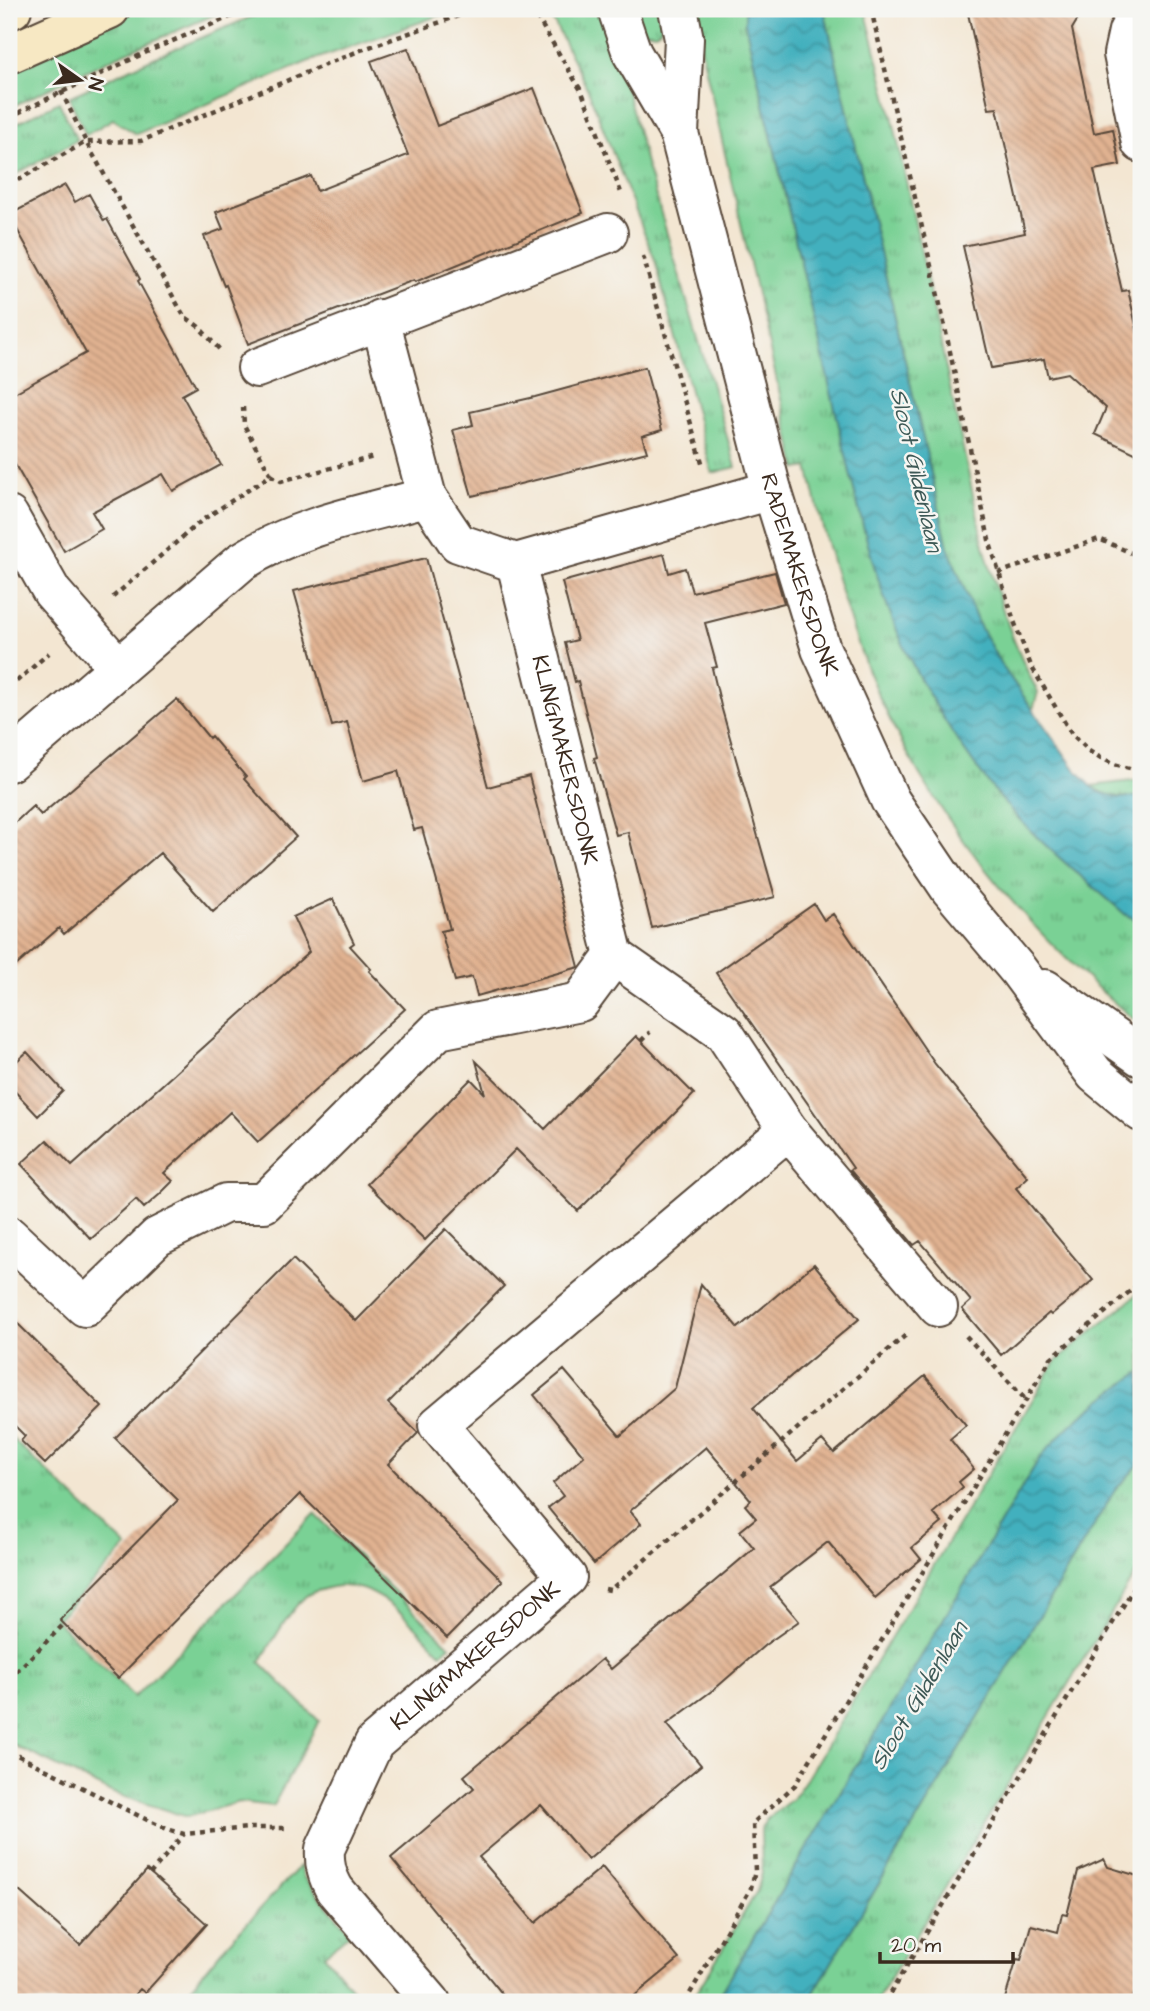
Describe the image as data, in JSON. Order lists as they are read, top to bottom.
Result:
{
  "streets": {
    "street": ["RADEMAKERSDONK", "KLINGMAKERSDONK"]
  },
  "water": ["Sloot Gildenlaan"],
  "scale_bar": "20 m",
  "north": "right"
}
